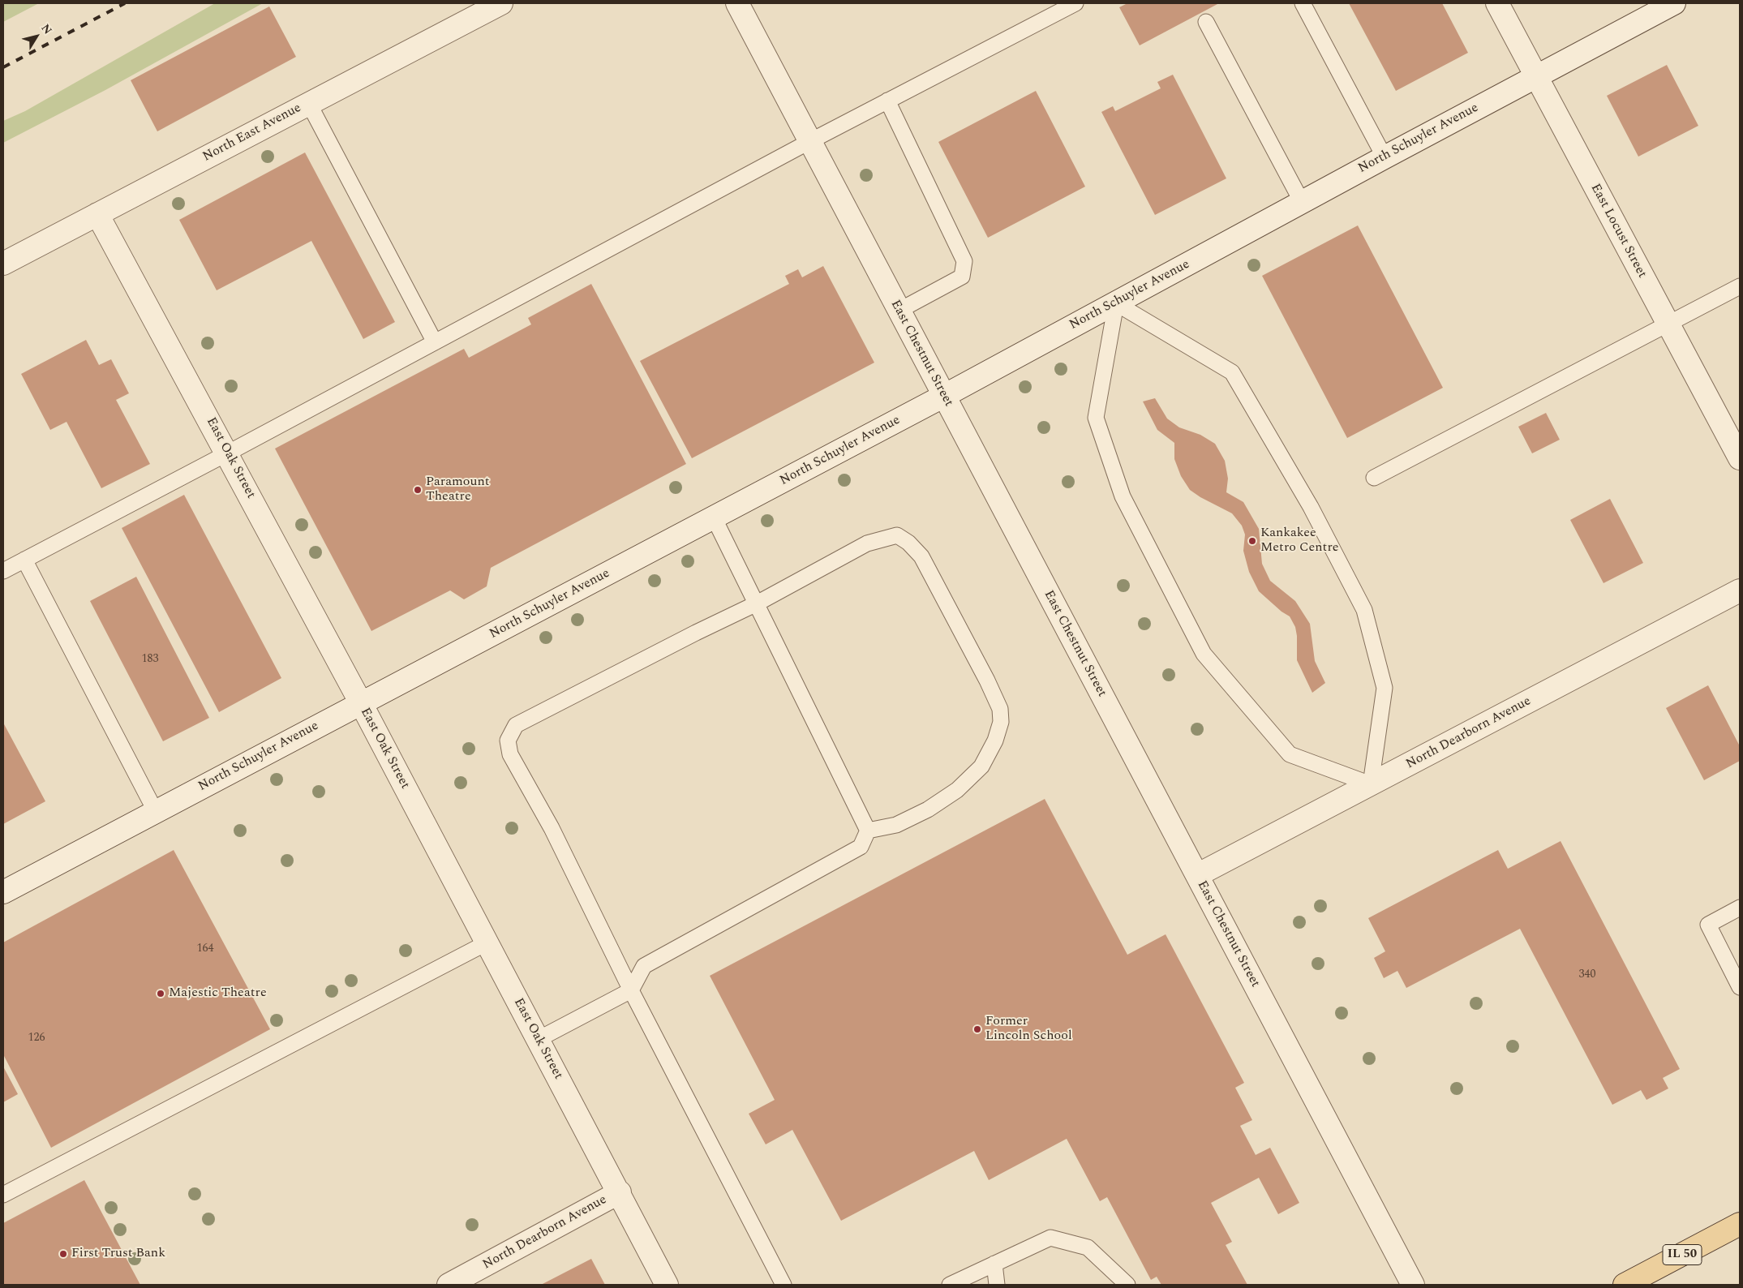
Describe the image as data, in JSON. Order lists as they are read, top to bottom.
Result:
{
  "streets": {
    "main road": ["IL 50"],
    "street": [
      "North East Avenue",
      "North Schuyler Avenue",
      "East Locust Street",
      "East Chestnut Street",
      "East Oak Street",
      "North Dearborn Avenue"
    ]
  },
  "crossings": [
    ["North East Avenue", "East Oak Street"],
    ["North Schuyler Avenue", "East Locust Street"],
    ["North Schuyler Avenue", "East Chestnut Street"],
    ["North Schuyler Avenue", "East Oak Street"],
    ["East Chestnut Street", "North Dearborn Avenue"],
    ["East Oak Street", "North Dearborn Avenue"]
  ],
  "places": [
    "Paramount Theatre",
    "Kankakee Metro Centre",
    "Majestic Theatre",
    "Former Lincoln School",
    "First Trust Bank"
  ],
  "house_numbers": [
    "183",
    "164",
    "340",
    "126"
  ],
  "north": "top right"
}
